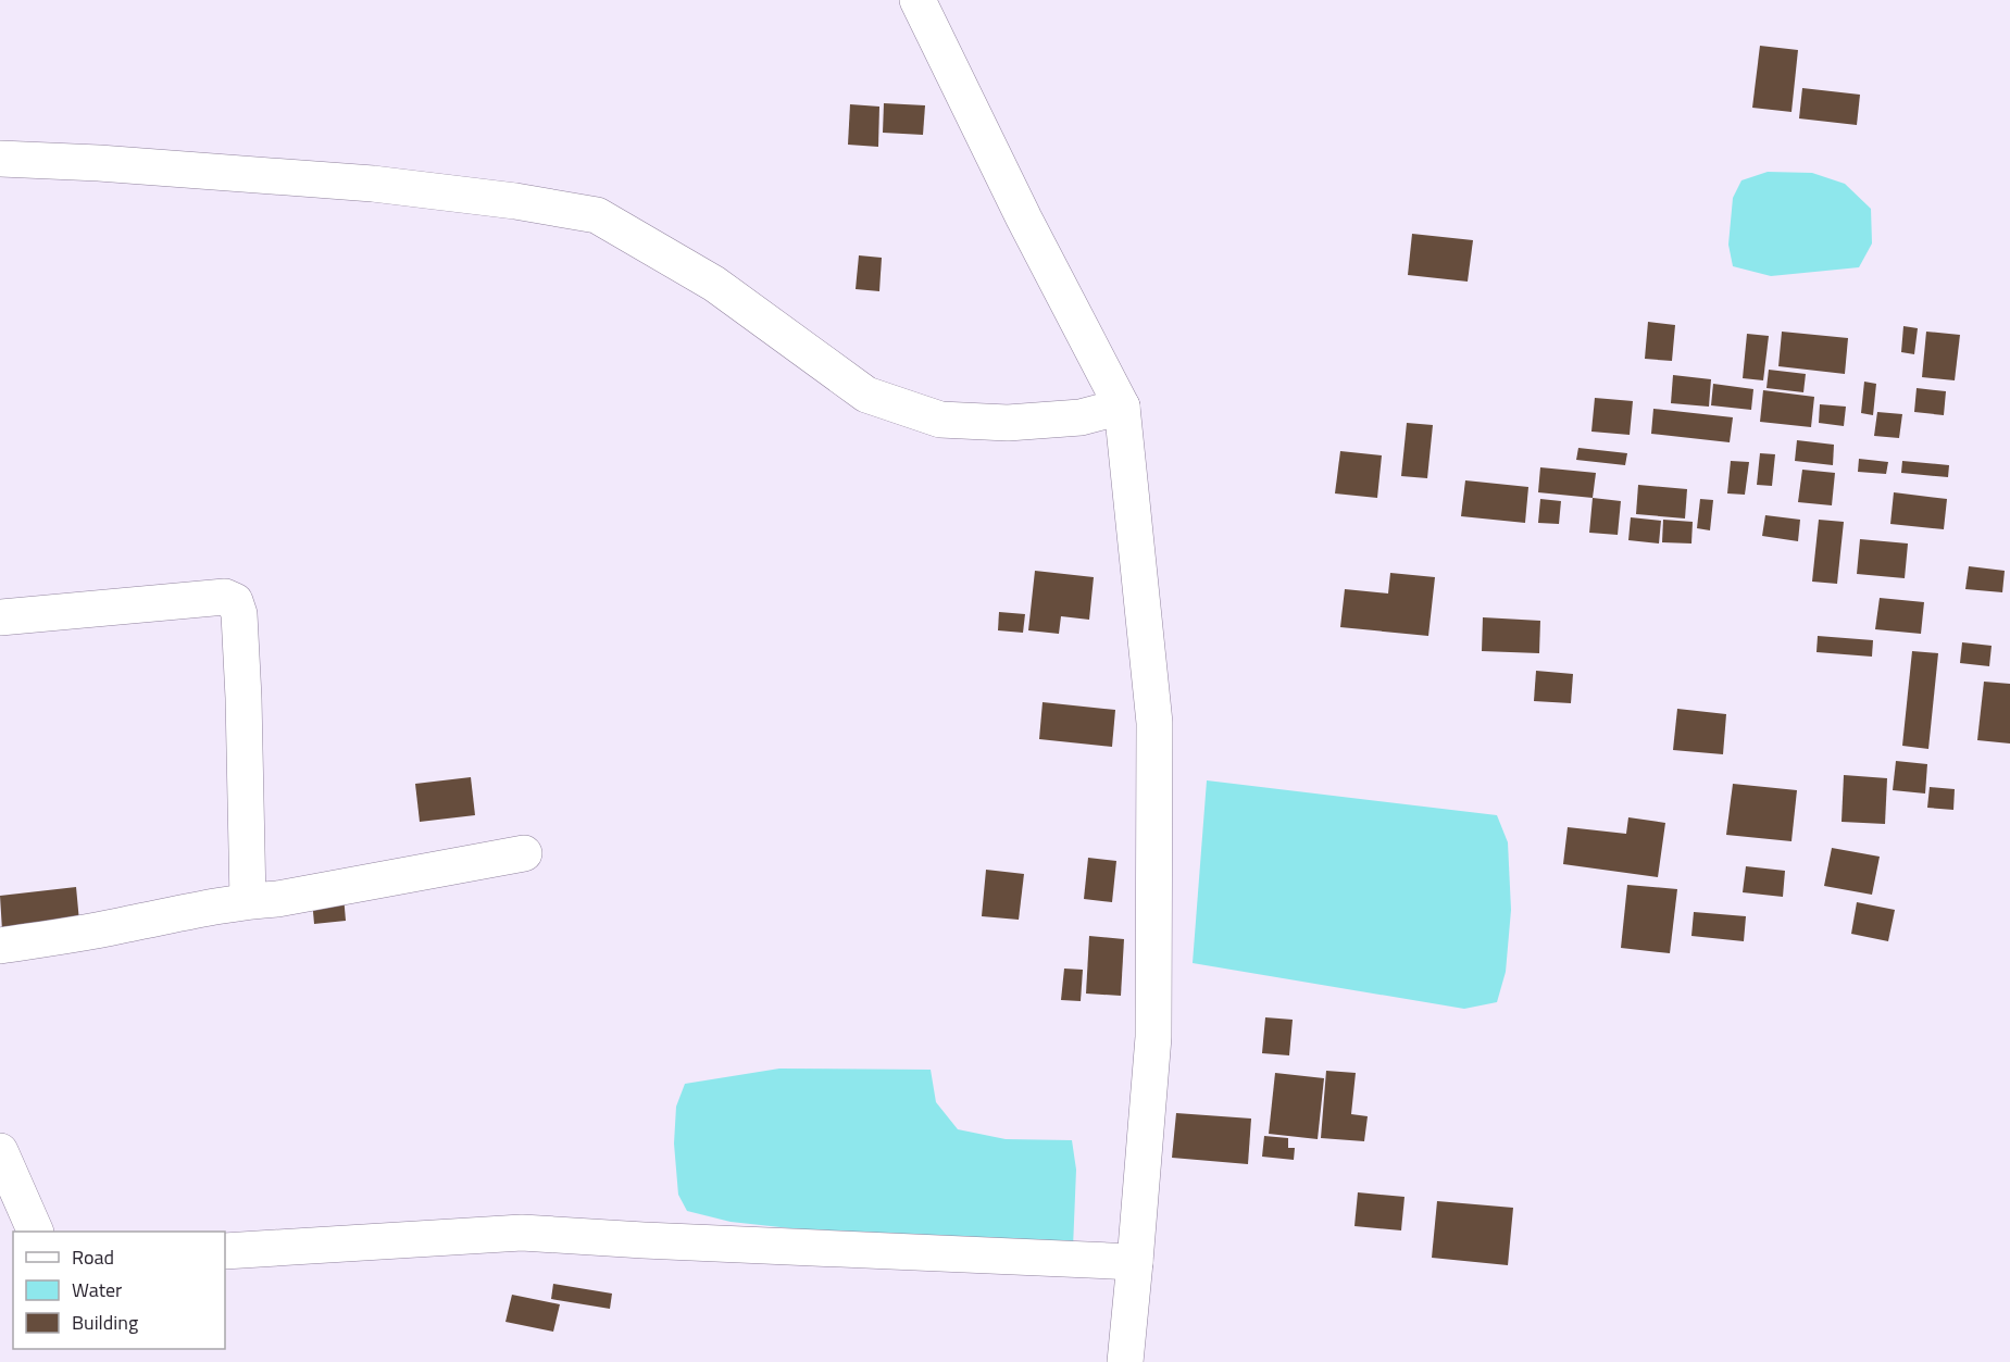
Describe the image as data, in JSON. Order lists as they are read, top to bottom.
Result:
{
  "legend": ["Road", "Water", "Building"]
}
